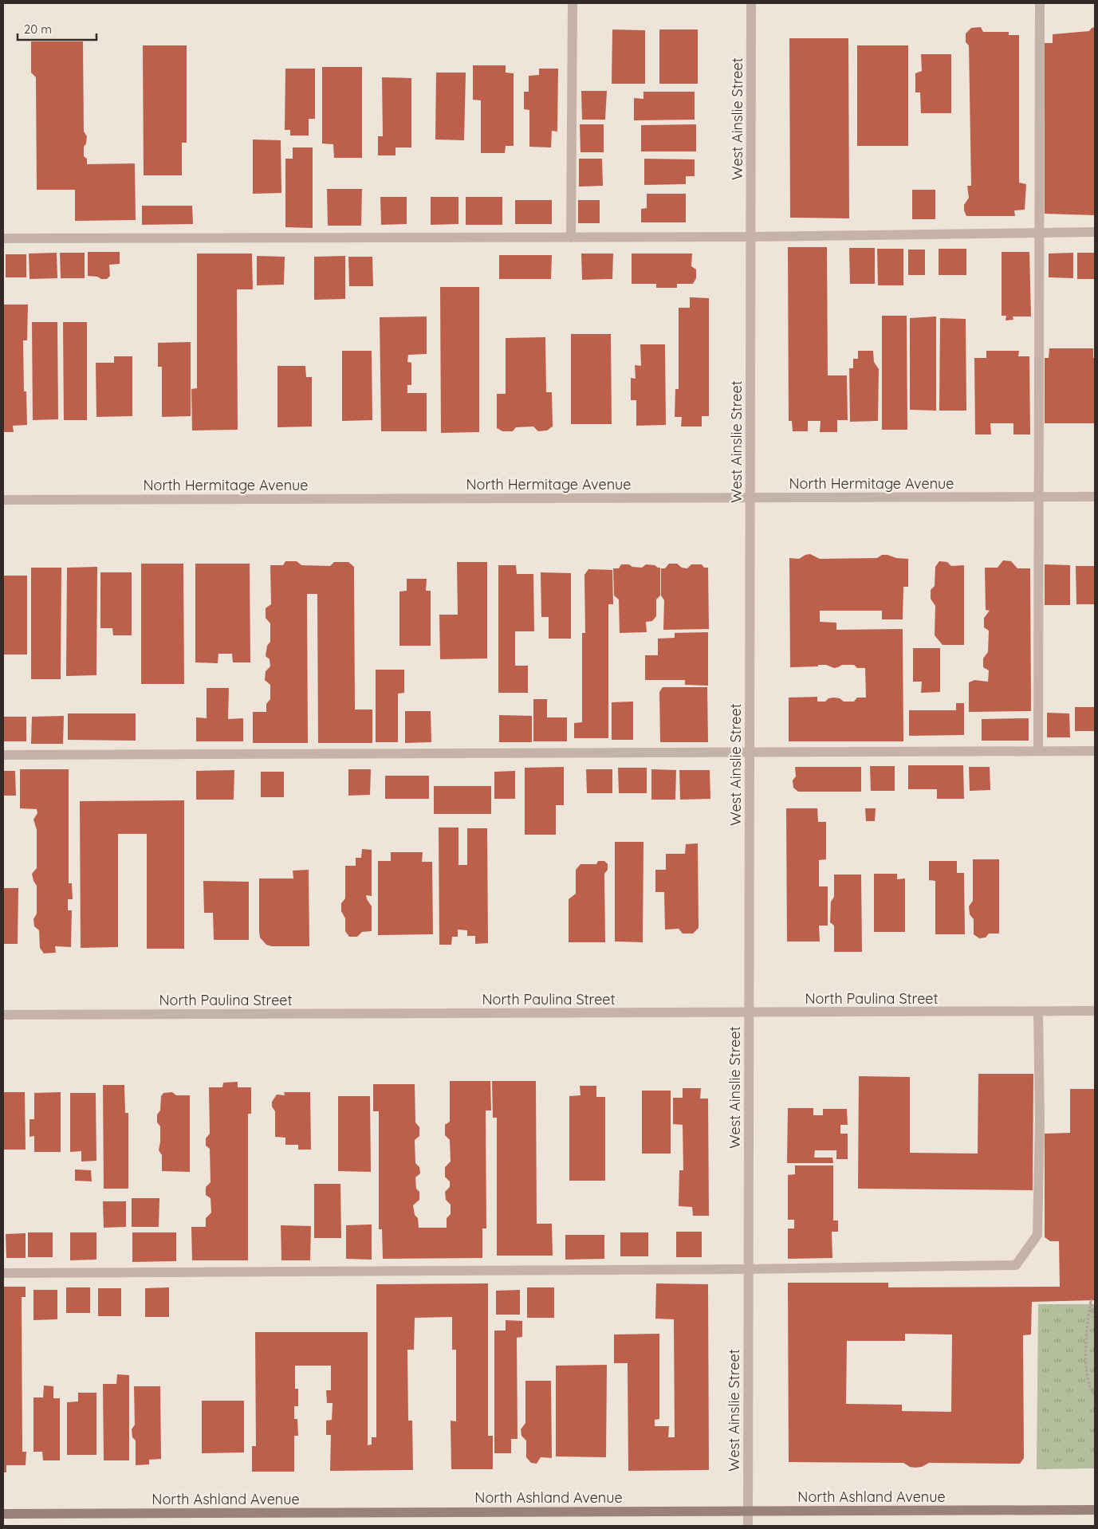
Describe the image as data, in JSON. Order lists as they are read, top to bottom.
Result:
{
  "streets": {
    "main road": ["North Ashland Avenue"],
    "street": ["West Ainslie Street", "North Hermitage Avenue", "North Paulina Street"]
  },
  "crossings": [
    ["West Ainslie Street", "North Hermitage Avenue"],
    ["West Ainslie Street", "North Paulina Street"],
    ["West Ainslie Street", "North Ashland Avenue"]
  ],
  "scale_bar": "20 m"
}
